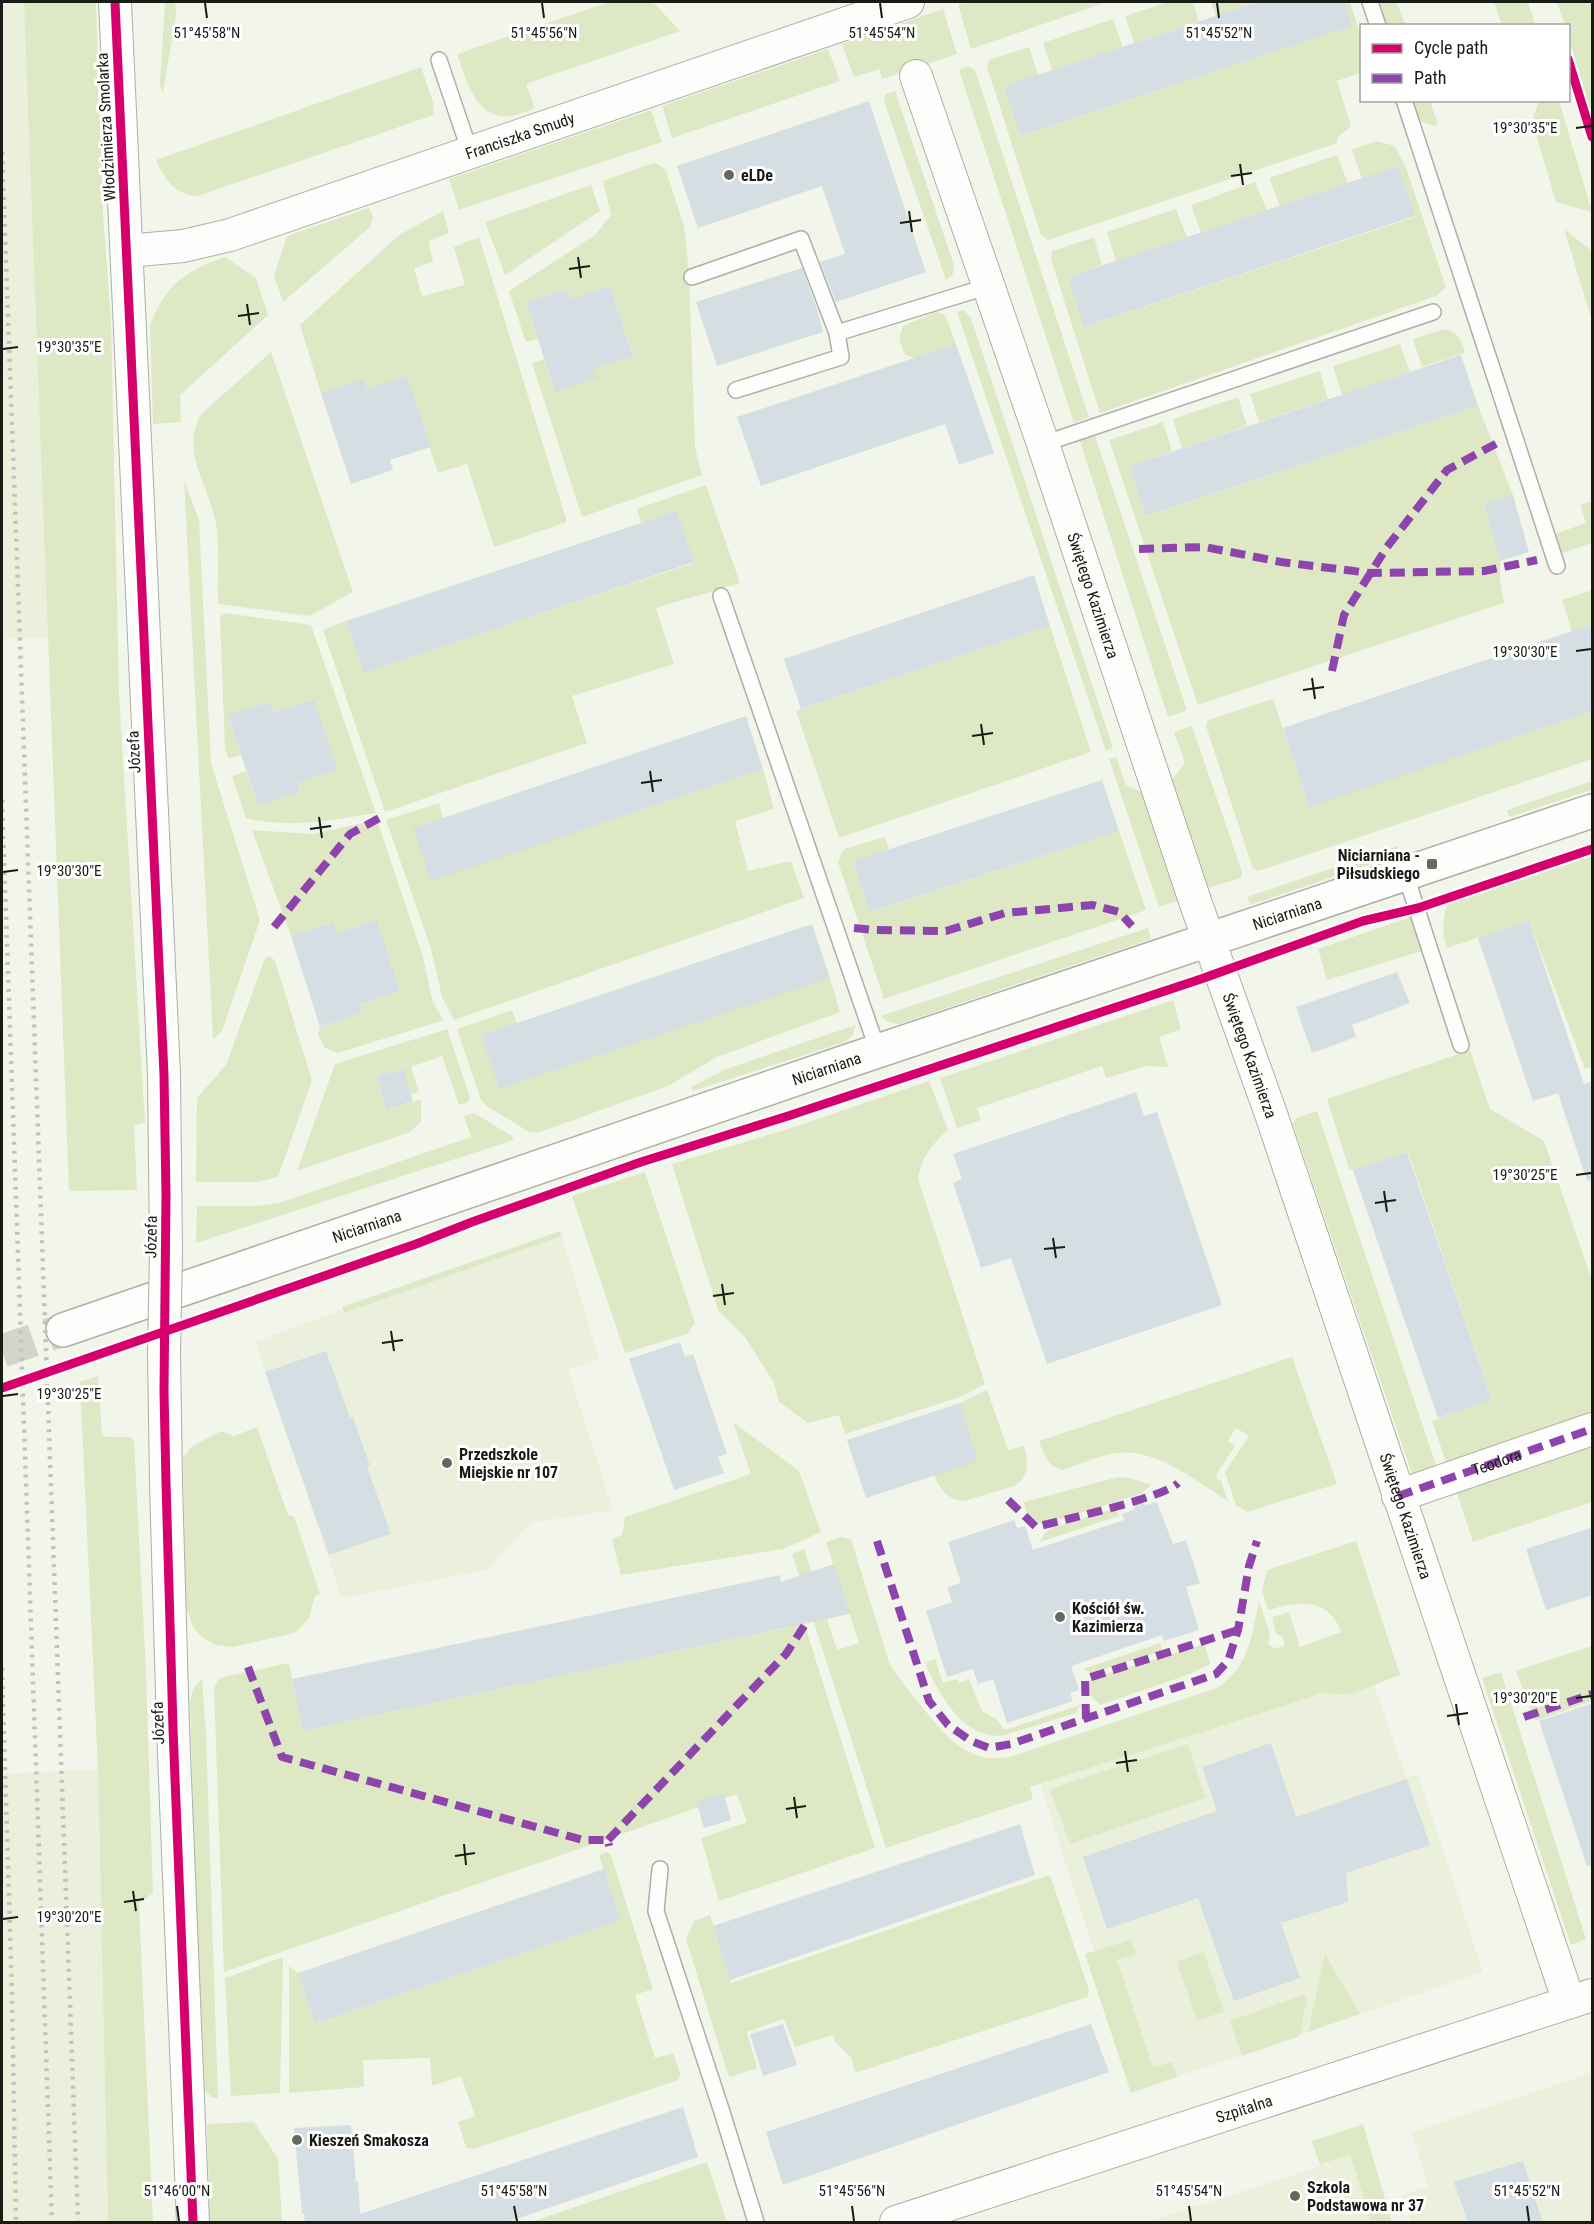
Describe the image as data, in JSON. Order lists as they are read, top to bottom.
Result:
{
  "streets": {
    "street": [
      "Włodzimierza Smolarka",
      "Franciszka Smudy",
      "Świętego Kazimierza",
      "Józefa",
      "Niciarniana",
      "Teodora",
      "Szpitalna"
    ]
  },
  "crossings": [
    ["Włodzimierza Smolarka", "Franciszka Smudy"],
    ["Włodzimierza Smolarka", "Józefa"],
    ["Franciszka Smudy", "Józefa"],
    ["Świętego Kazimierza", "Niciarniana"],
    ["Świętego Kazimierza", "Teodora"],
    ["Świętego Kazimierza", "Szpitalna"]
  ],
  "places": {
    "other": [
      "eLDe",
      "Przedszkole Miejskie nr 107",
      "Kościół św. Kazimierza",
      "Kieszeń Smakosza",
      "Szkola Podstawowa nr 37"
    ],
    "transit": ["Niciarniana - Piłsudskiego"]
  },
  "legend": ["Cycle path", "Path"],
  "coordinates": [
    "51°45'58\"N",
    "51°45'56\"N",
    "51°45'54\"N",
    "51°45'52\"N",
    "19°30'35\"E",
    "19°30'30\"E",
    "19°30'25\"E",
    "19°30'20\"E",
    "51°46'00\"N"
  ]
}
